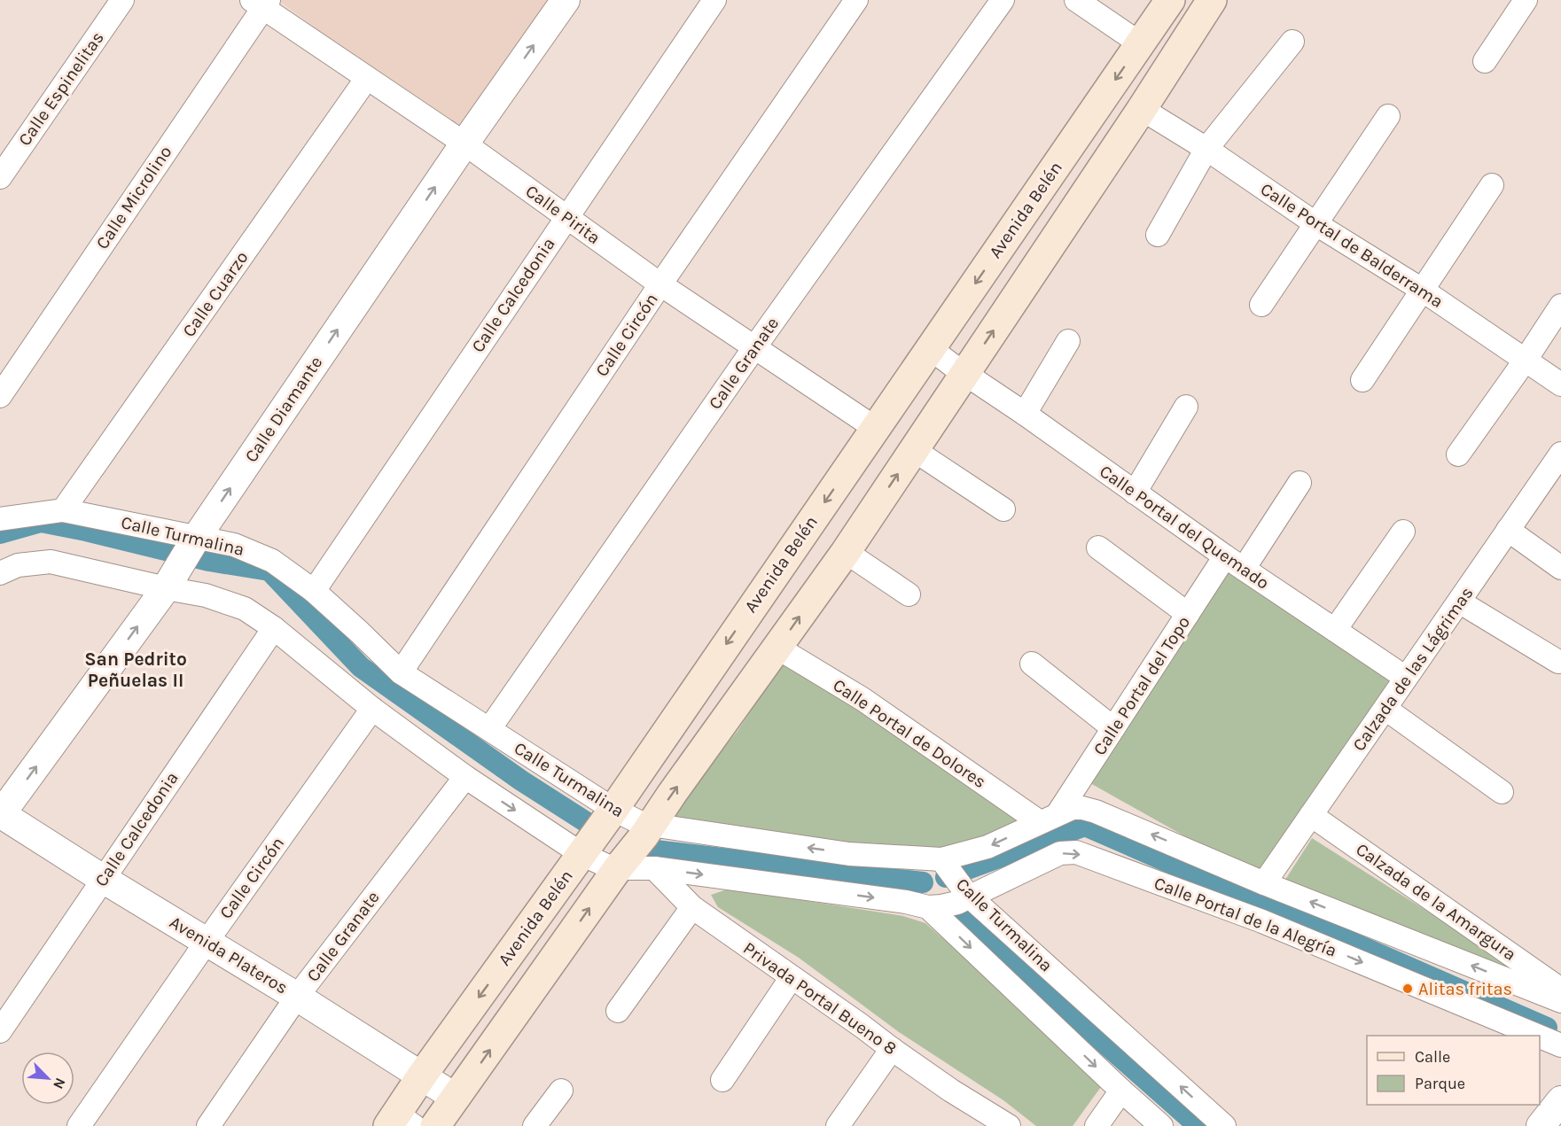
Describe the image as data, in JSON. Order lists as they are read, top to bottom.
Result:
{
  "streets": {
    "main road": ["Avenida Belén"],
    "street": [
      "Calle Espinelitas",
      "Calle Microlino",
      "Calle Pirita",
      "Calle Portal de Balderrama",
      "Calle Cuarzo",
      "Calle Calcedonia",
      "Calle Circón",
      "Calle Granate",
      "Calle Diamante",
      "Calle Portal del Quemado",
      "Calle Turmalina",
      "Calzada de las Lágrimas",
      "Calle Portal del Topo",
      "Calle Portal de Dolores",
      "Calzada de la Amargura",
      "Calle Portal de la Alegría",
      "Avenida Plateros",
      "Privada Portal Bueno 8"
    ]
  },
  "crossings": [
    ["Calle Microlino", "Calle Pirita"],
    ["Avenida Belén", "Calle Pirita"],
    ["Avenida Belén", "Calle Portal del Quemado"],
    ["Avenida Belén", "Calle Turmalina"],
    ["Avenida Belén", "Avenida Plateros"],
    ["Calle Pirita", "Calle Cuarzo"],
    ["Calle Pirita", "Calle Calcedonia"],
    ["Calle Pirita", "Calle Circón"],
    ["Calle Pirita", "Calle Granate"],
    ["Calle Pirita", "Calle Diamante"],
    ["Calle Cuarzo", "Calle Turmalina"],
    ["Calle Calcedonia", "Calle Turmalina"],
    ["Calle Calcedonia", "Avenida Plateros"],
    ["Calle Circón", "Calle Turmalina"],
    ["Calle Circón", "Avenida Plateros"],
    ["Calle Granate", "Calle Turmalina"],
    ["Calle Granate", "Avenida Plateros"],
    ["Calle Diamante", "Calle Turmalina"],
    ["Calle Diamante", "Avenida Plateros"],
    ["Calle Portal del Quemado", "Calzada de las Lágrimas"],
    ["Calle Portal del Quemado", "Calle Portal del Topo"],
    ["Calle Turmalina", "Calle Portal de la Alegría"],
    ["Calle Turmalina", "Privada Portal Bueno 8"],
    ["Calzada de las Lágrimas", "Calzada de la Amargura"],
    ["Calle Portal del Topo", "Calle Portal de Dolores"]
  ],
  "one_way": ["Calle Diamante"],
  "districts": ["San Pedrito Peñuelas II"],
  "places": ["Alitas fritas"],
  "legend": ["Calle", "Parque"],
  "north": "bottom right"
}
